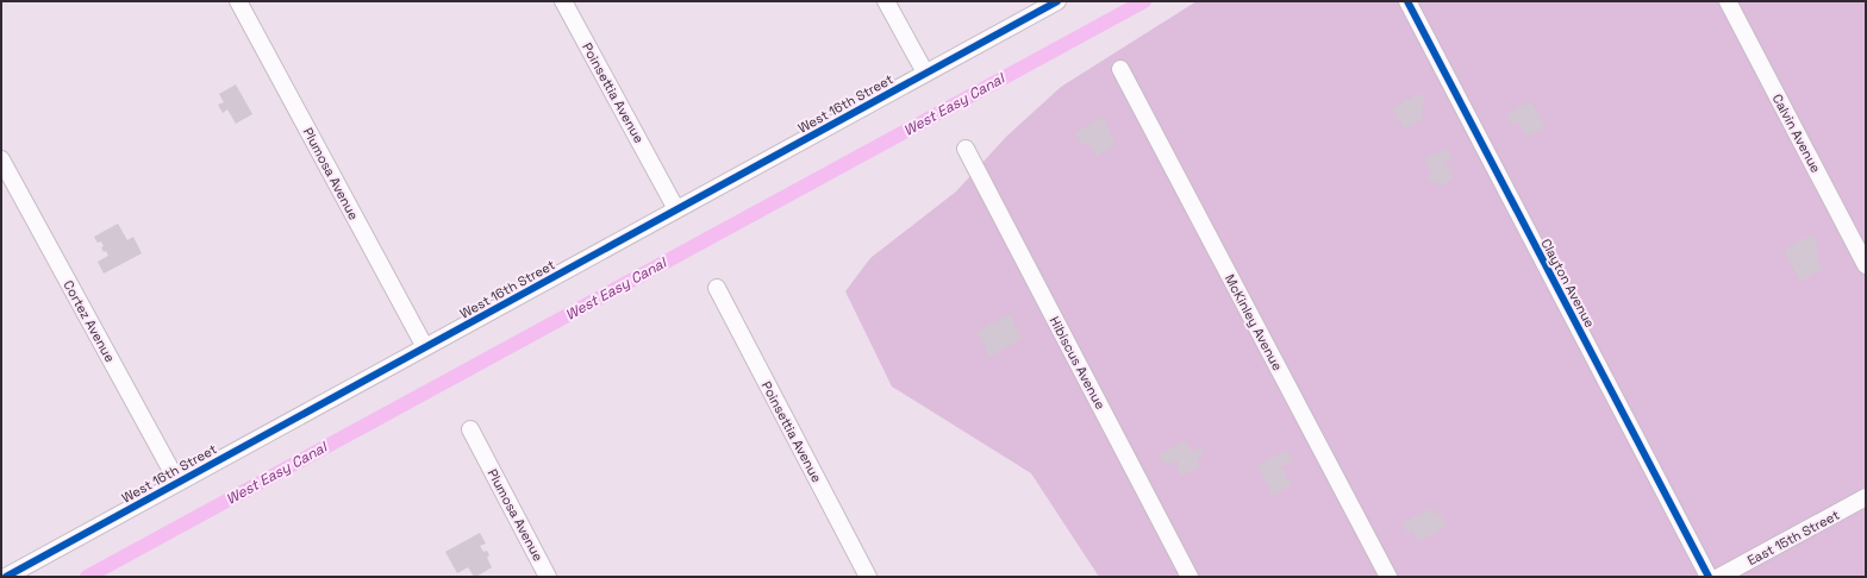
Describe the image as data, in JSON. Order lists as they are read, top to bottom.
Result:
{
  "streets": {
    "street": [
      "Poinsettia Avenue",
      "West 16th Street",
      "Calvin Avenue",
      "Plumosa Avenue",
      "Clayton Avenue",
      "Cortez Avenue",
      "McKinley Avenue",
      "Hibiscus Avenue",
      "East 15th Street"
    ]
  },
  "crossings": [
    ["Poinsettia Avenue", "West 16th Street"],
    ["West 16th Street", "Plumosa Avenue"],
    ["West 16th Street", "Cortez Avenue"]
  ],
  "water": ["West Easy Canal"]
}
